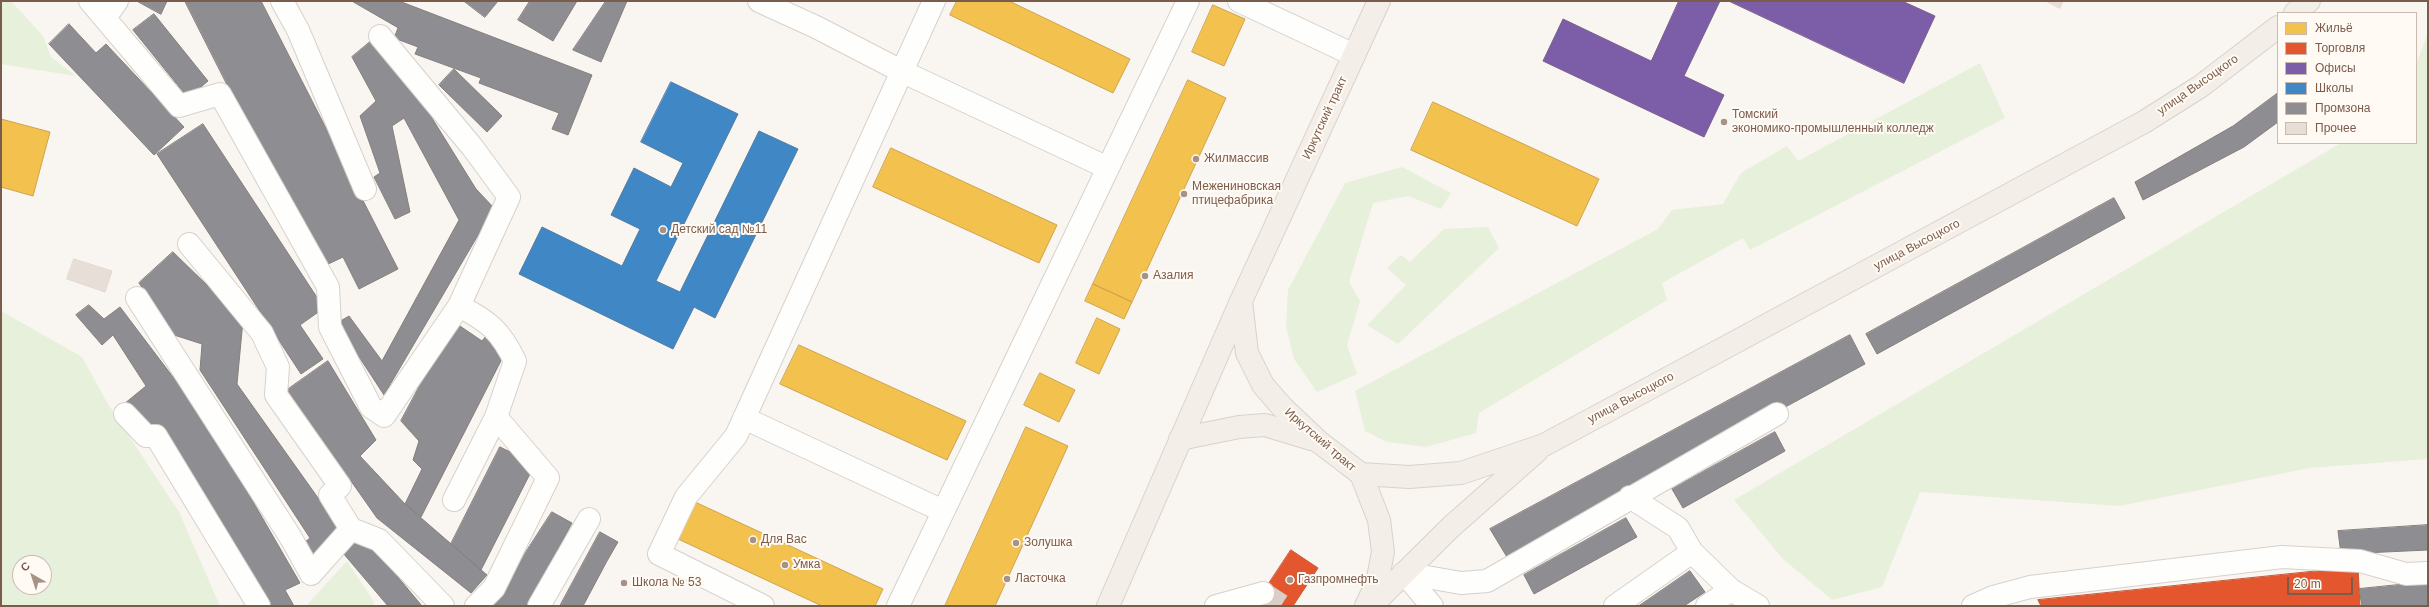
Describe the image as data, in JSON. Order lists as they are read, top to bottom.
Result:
{
  "streets": {
    "main road": ["улица Высоцкого", "Иркутский тракт"]
  },
  "crossings": [
    ["улица Высоцкого", "Иркутский тракт"]
  ],
  "places": [
    "Томский экономико-промышленный колледж",
    "Жилмассив",
    "Межениновская птицефабрика",
    "Детский сад №11",
    "Азалия",
    "Для Вас",
    "Золушка",
    "Умка",
    "Ласточка",
    "Газпромнефть",
    "Школа № 53"
  ],
  "legend": [
    "Жильё",
    "Торговля",
    "Офисы",
    "Школы",
    "Промзона",
    "Прочее"
  ],
  "scale_bar": "20 m",
  "north": "top left"
}
